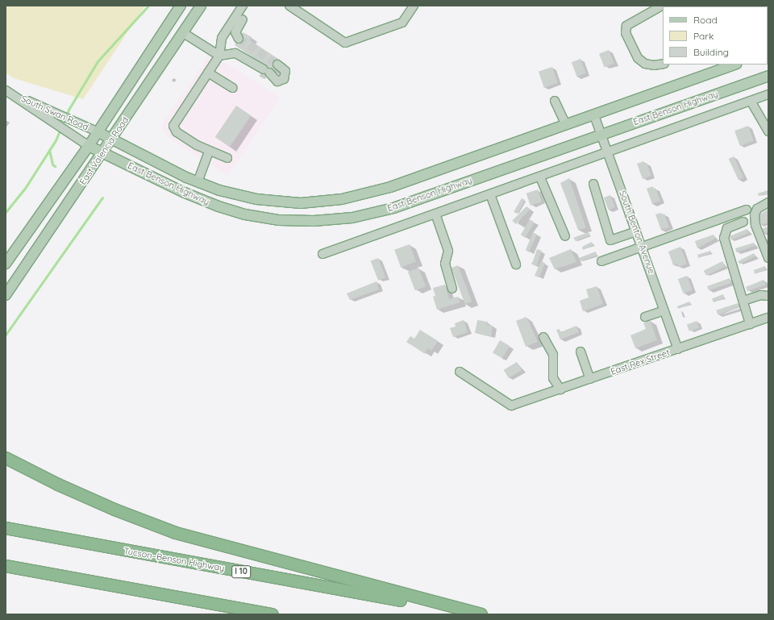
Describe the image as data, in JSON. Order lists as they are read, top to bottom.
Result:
{
  "streets": {
    "highway": ["Tucson–Benson Highway", "I 10"],
    "main road": ["East Benson Highway", "East Valencia Road"],
    "street": ["South Swan Road", "South Benton Avenue", "East Rex Street"]
  },
  "crossings": [
    ["East Benson Highway", "South Swan Road"],
    ["East Benson Highway", "East Valencia Road"],
    ["East Benson Highway", "South Benton Avenue"],
    ["South Swan Road", "East Valencia Road"],
    ["South Benton Avenue", "East Rex Street"]
  ],
  "legend": ["Road", "Park", "Building"]
}
